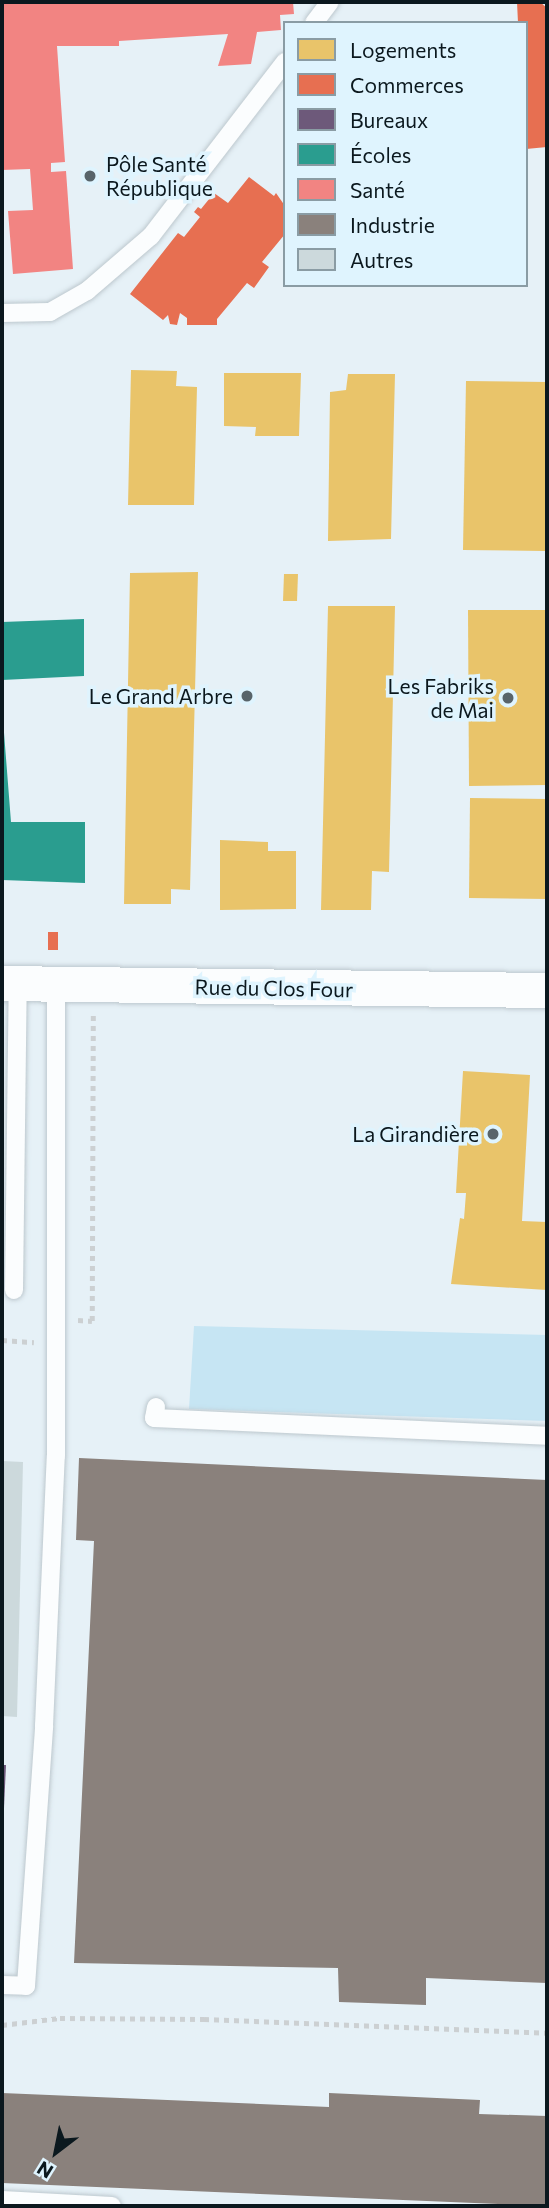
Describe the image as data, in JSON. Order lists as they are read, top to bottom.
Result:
{
  "streets": {
    "street": ["Rue du Clos Four"]
  },
  "places": [
    "Pôle Santé République",
    "Le Grand Arbre",
    "Les Fabriks de Mai",
    "La Girandière"
  ],
  "legend": [
    "Logements",
    "Commerces",
    "Bureaux",
    "Écoles",
    "Santé",
    "Industrie",
    "Autres"
  ],
  "north": "bottom left"
}
